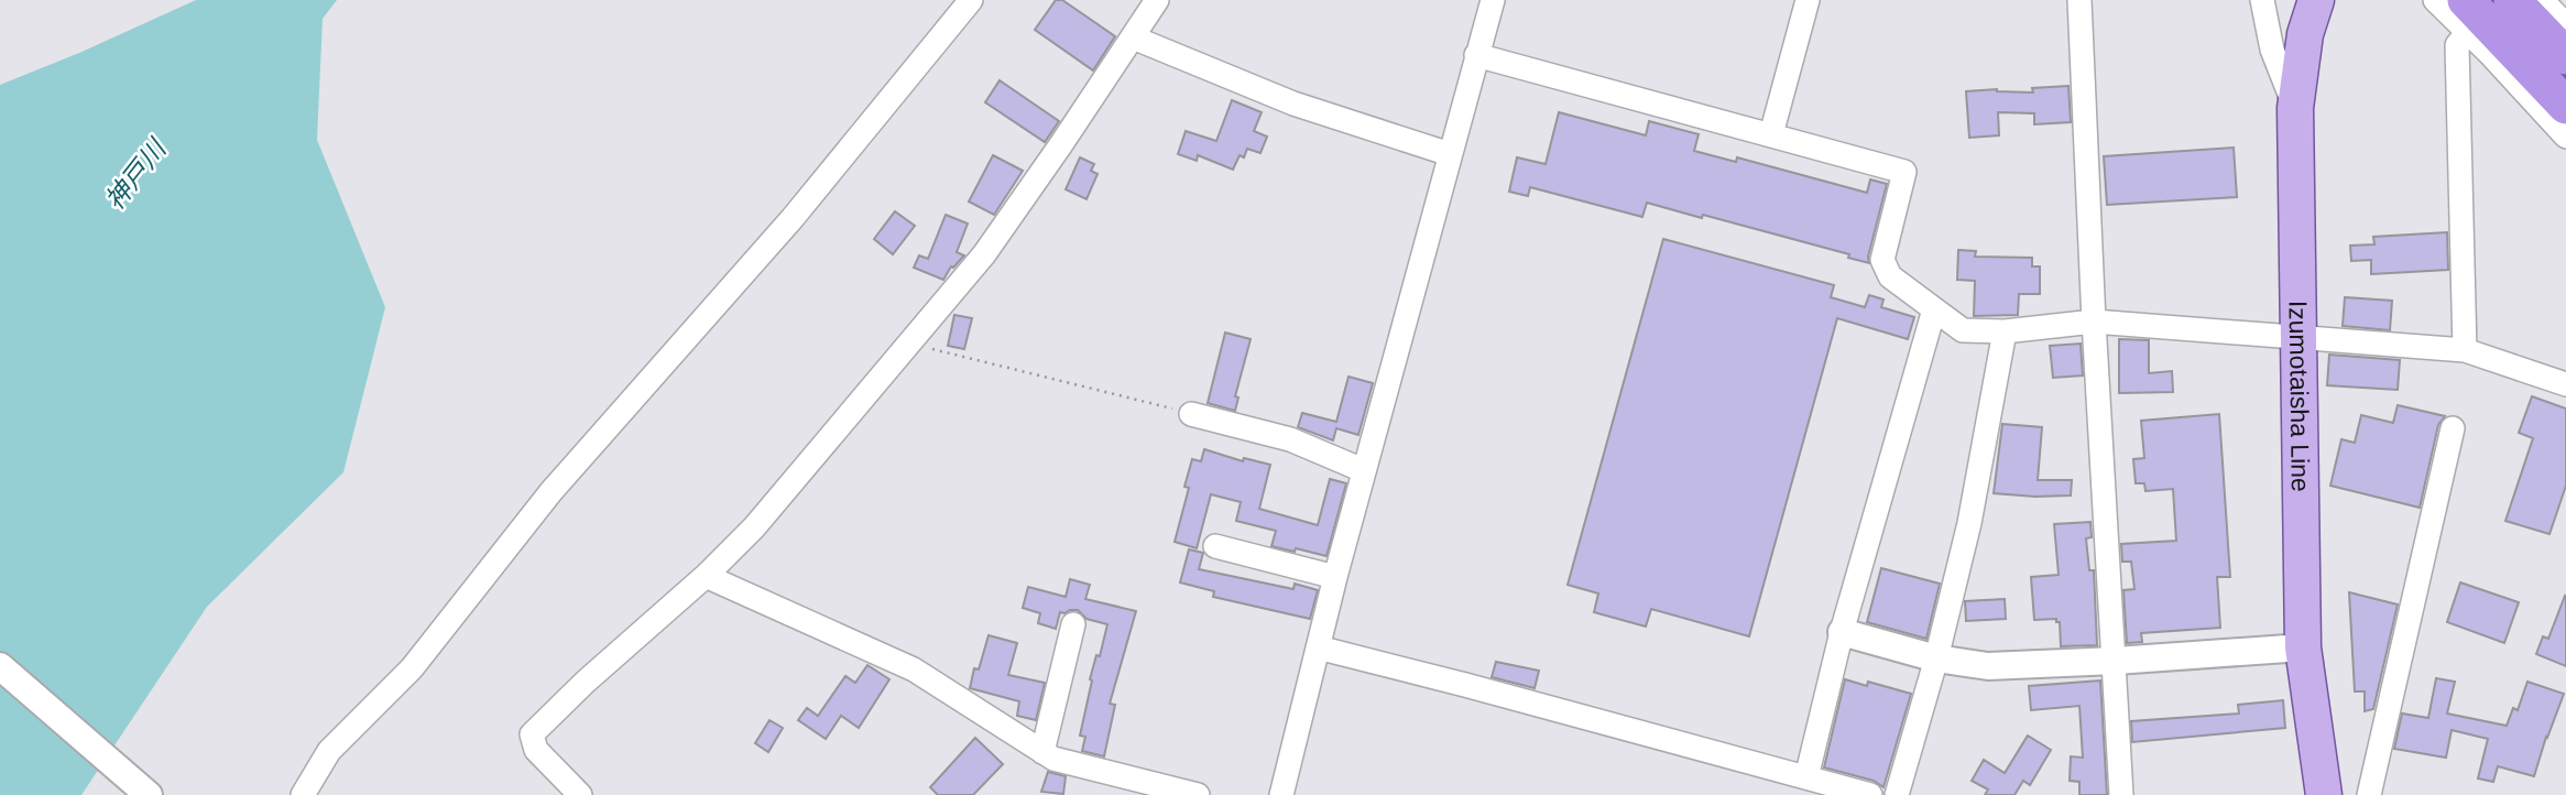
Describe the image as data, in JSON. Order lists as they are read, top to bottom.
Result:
{
  "streets": {
    "main road": ["Izumotaisha Line"]
  },
  "water": ["神戸川"]
}
